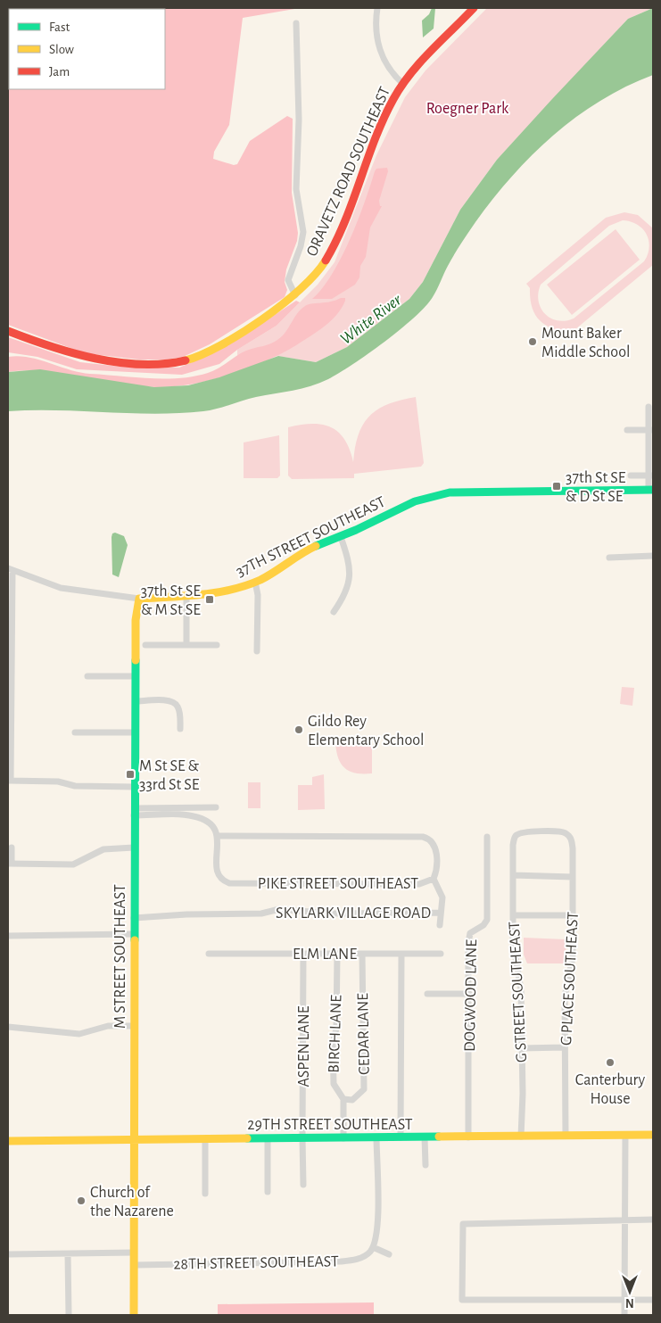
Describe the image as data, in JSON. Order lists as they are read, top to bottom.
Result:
{
  "streets": {
    "street": [
      "ORAVETZ ROAD SOUTHEAST",
      "37TH STREET SOUTHEAST",
      "PIKE STREET SOUTHEAST",
      "SKYLARK VILLAGE ROAD",
      "ELM LANE",
      "M STREET SOUTHEAST",
      "G PLACE SOUTHEAST",
      "G STREET SOUTHEAST",
      "DOGWOOD LANE",
      "BIRCH LANE",
      "CEDAR LANE",
      "ASPEN LANE",
      "29TH STREET SOUTHEAST",
      "28TH STREET SOUTHEAST"
    ]
  },
  "crossings": [
    ["37TH STREET SOUTHEAST", "M STREET SOUTHEAST"],
    ["SKYLARK VILLAGE ROAD", "M STREET SOUTHEAST"],
    ["ELM LANE", "BIRCH LANE"],
    ["ELM LANE", "CEDAR LANE"],
    ["ELM LANE", "ASPEN LANE"],
    ["M STREET SOUTHEAST", "29TH STREET SOUTHEAST"],
    ["M STREET SOUTHEAST", "28TH STREET SOUTHEAST"],
    ["G PLACE SOUTHEAST", "G STREET SOUTHEAST"],
    ["G PLACE SOUTHEAST", "29TH STREET SOUTHEAST"],
    ["G STREET SOUTHEAST", "29TH STREET SOUTHEAST"],
    ["DOGWOOD LANE", "29TH STREET SOUTHEAST"],
    ["BIRCH LANE", "CEDAR LANE"],
    ["BIRCH LANE", "29TH STREET SOUTHEAST"],
    ["ASPEN LANE", "29TH STREET SOUTHEAST"]
  ],
  "water": ["White River"],
  "parks": ["Roegner Park"],
  "places": {
    "other": [
      "Mount Baker Middle School",
      "Gildo Rey Elementary School",
      "Canterbury House",
      "Church of the Nazarene"
    ],
    "transit": ["37th St SE & D St SE", "37th St SE & M St SE", "M St SE & 33rd St SE"]
  },
  "legend": ["Fast", "Slow", "Jam"],
  "north": "bottom"
}
